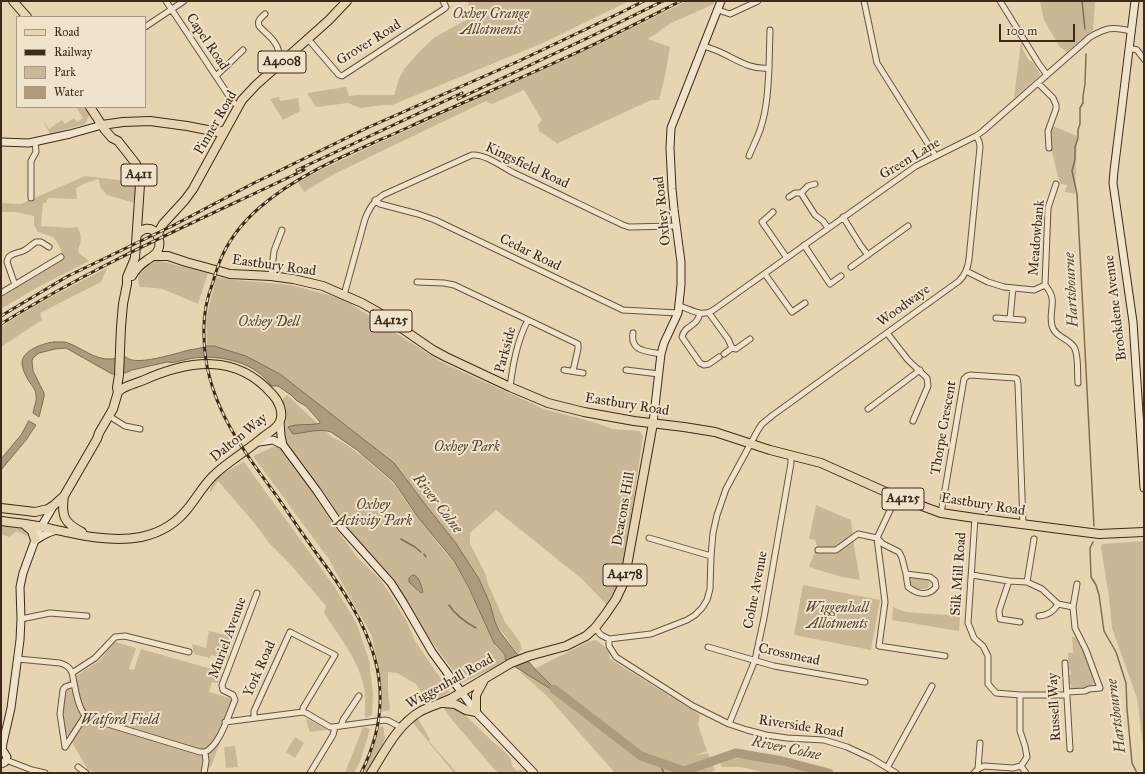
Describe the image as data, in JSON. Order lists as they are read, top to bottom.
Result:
{
  "streets": {
    "main road": [
      "A4008",
      "Pinner Road",
      "A411",
      "Eastbury Road",
      "A4125",
      "Dalton Way",
      "Deacons Hill",
      "A4178",
      "Wiggenhall Road"
    ],
    "street": [
      "Capel Road",
      "Grover Road",
      "Green Lane",
      "Kingsfield Road",
      "Oxhey Road",
      "Meadowbank",
      "Cedar Road",
      "Woodwaye",
      "Brookdene Avenue",
      "Parkside",
      "Thorpe Crescent",
      "Silk Mill Road",
      "Colne Avenue",
      "Muriel Avenue",
      "Crossmead",
      "York Road",
      "Russell Way",
      "Riverside Road"
    ]
  },
  "crossings": [
    ["Capel Road", "Pinner Road"],
    ["Grover Road", "Pinner Road"],
    ["Pinner Road", "A411"],
    ["Pinner Road", "Eastbury Road"],
    ["Green Lane", "Brookdene Avenue"],
    ["Kingsfield Road", "Oxhey Road"],
    ["Kingsfield Road", "Cedar Road"],
    ["A411", "Eastbury Road"],
    ["Oxhey Road", "Cedar Road"],
    ["Oxhey Road", "Eastbury Road"],
    ["Oxhey Road", "Deacons Hill"],
    ["Meadowbank", "Woodwaye"],
    ["Eastbury Road", "Woodwaye"],
    ["Eastbury Road", "Parkside"],
    ["Eastbury Road", "Thorpe Crescent"],
    ["Eastbury Road", "Deacons Hill"],
    ["Eastbury Road", "Silk Mill Road"],
    ["Eastbury Road", "Colne Avenue"],
    ["Woodwaye", "Riverside Road"],
    ["Deacons Hill", "Wiggenhall Road"],
    ["Silk Mill Road", "Russell Way"],
    ["Colne Avenue", "Crossmead"],
    ["Colne Avenue", "Riverside Road"]
  ],
  "water": ["Hartsbourne", "River Colne"],
  "parks": [
    "Oxhey Grange Allotments",
    "Oxhey Dell",
    "Oxhey Park",
    "Oxhey Activity Park",
    "Wiggenhall Allotments",
    "Watford Field"
  ],
  "legend": [
    "Road",
    "Railway",
    "Park",
    "Water"
  ],
  "scale_bar": "100 m"
}
